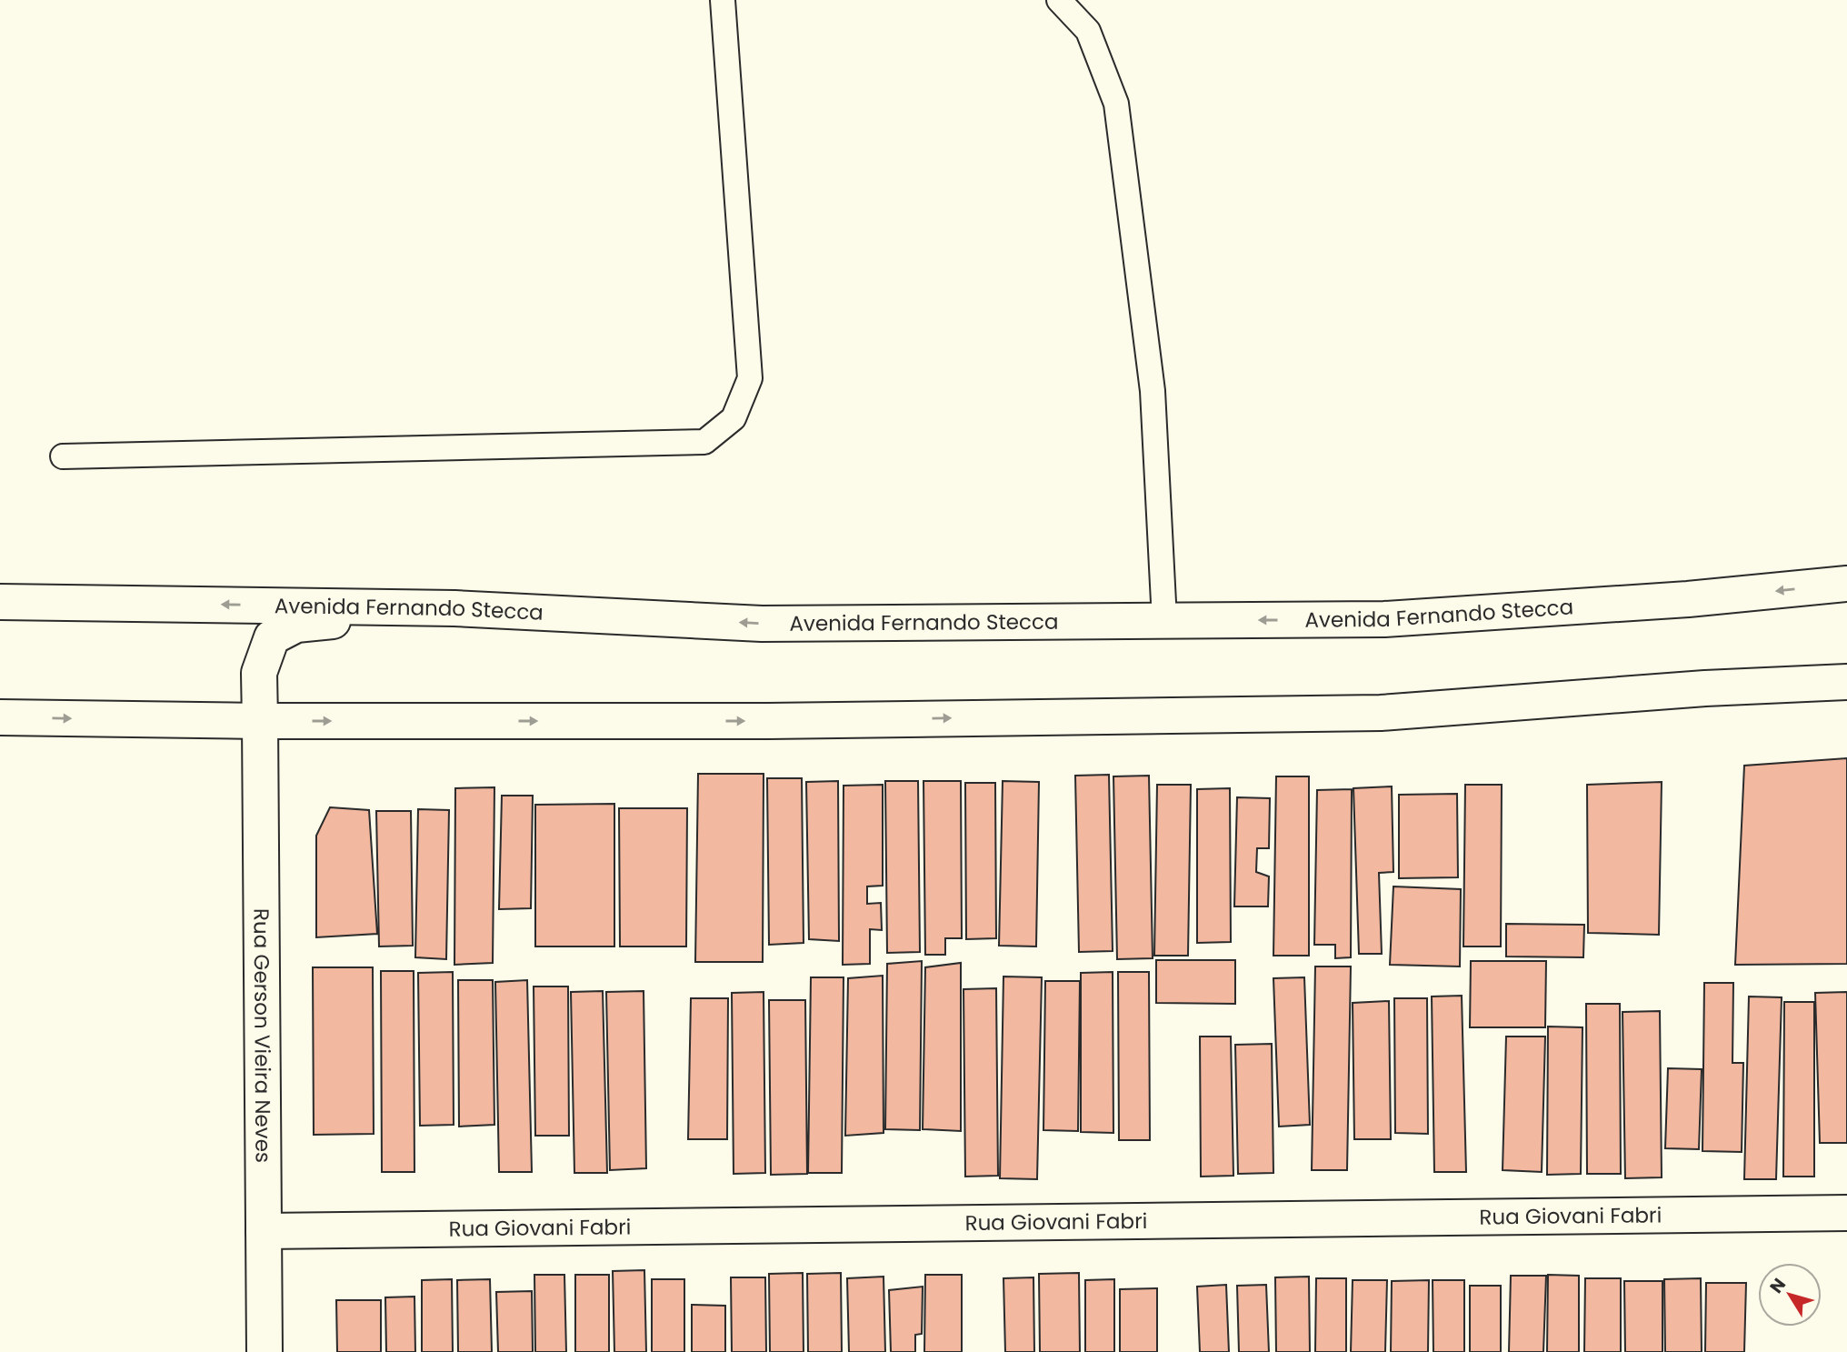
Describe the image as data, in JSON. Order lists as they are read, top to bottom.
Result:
{
  "streets": {
    "main road": ["Avenida Fernando Stecca", "Rua Gerson Vieira Neves", "Rua Giovani Fabri"]
  },
  "crossings": [
    ["Avenida Fernando Stecca", "Rua Gerson Vieira Neves"],
    ["Rua Gerson Vieira Neves", "Rua Giovani Fabri"]
  ],
  "north": "top left"
}
